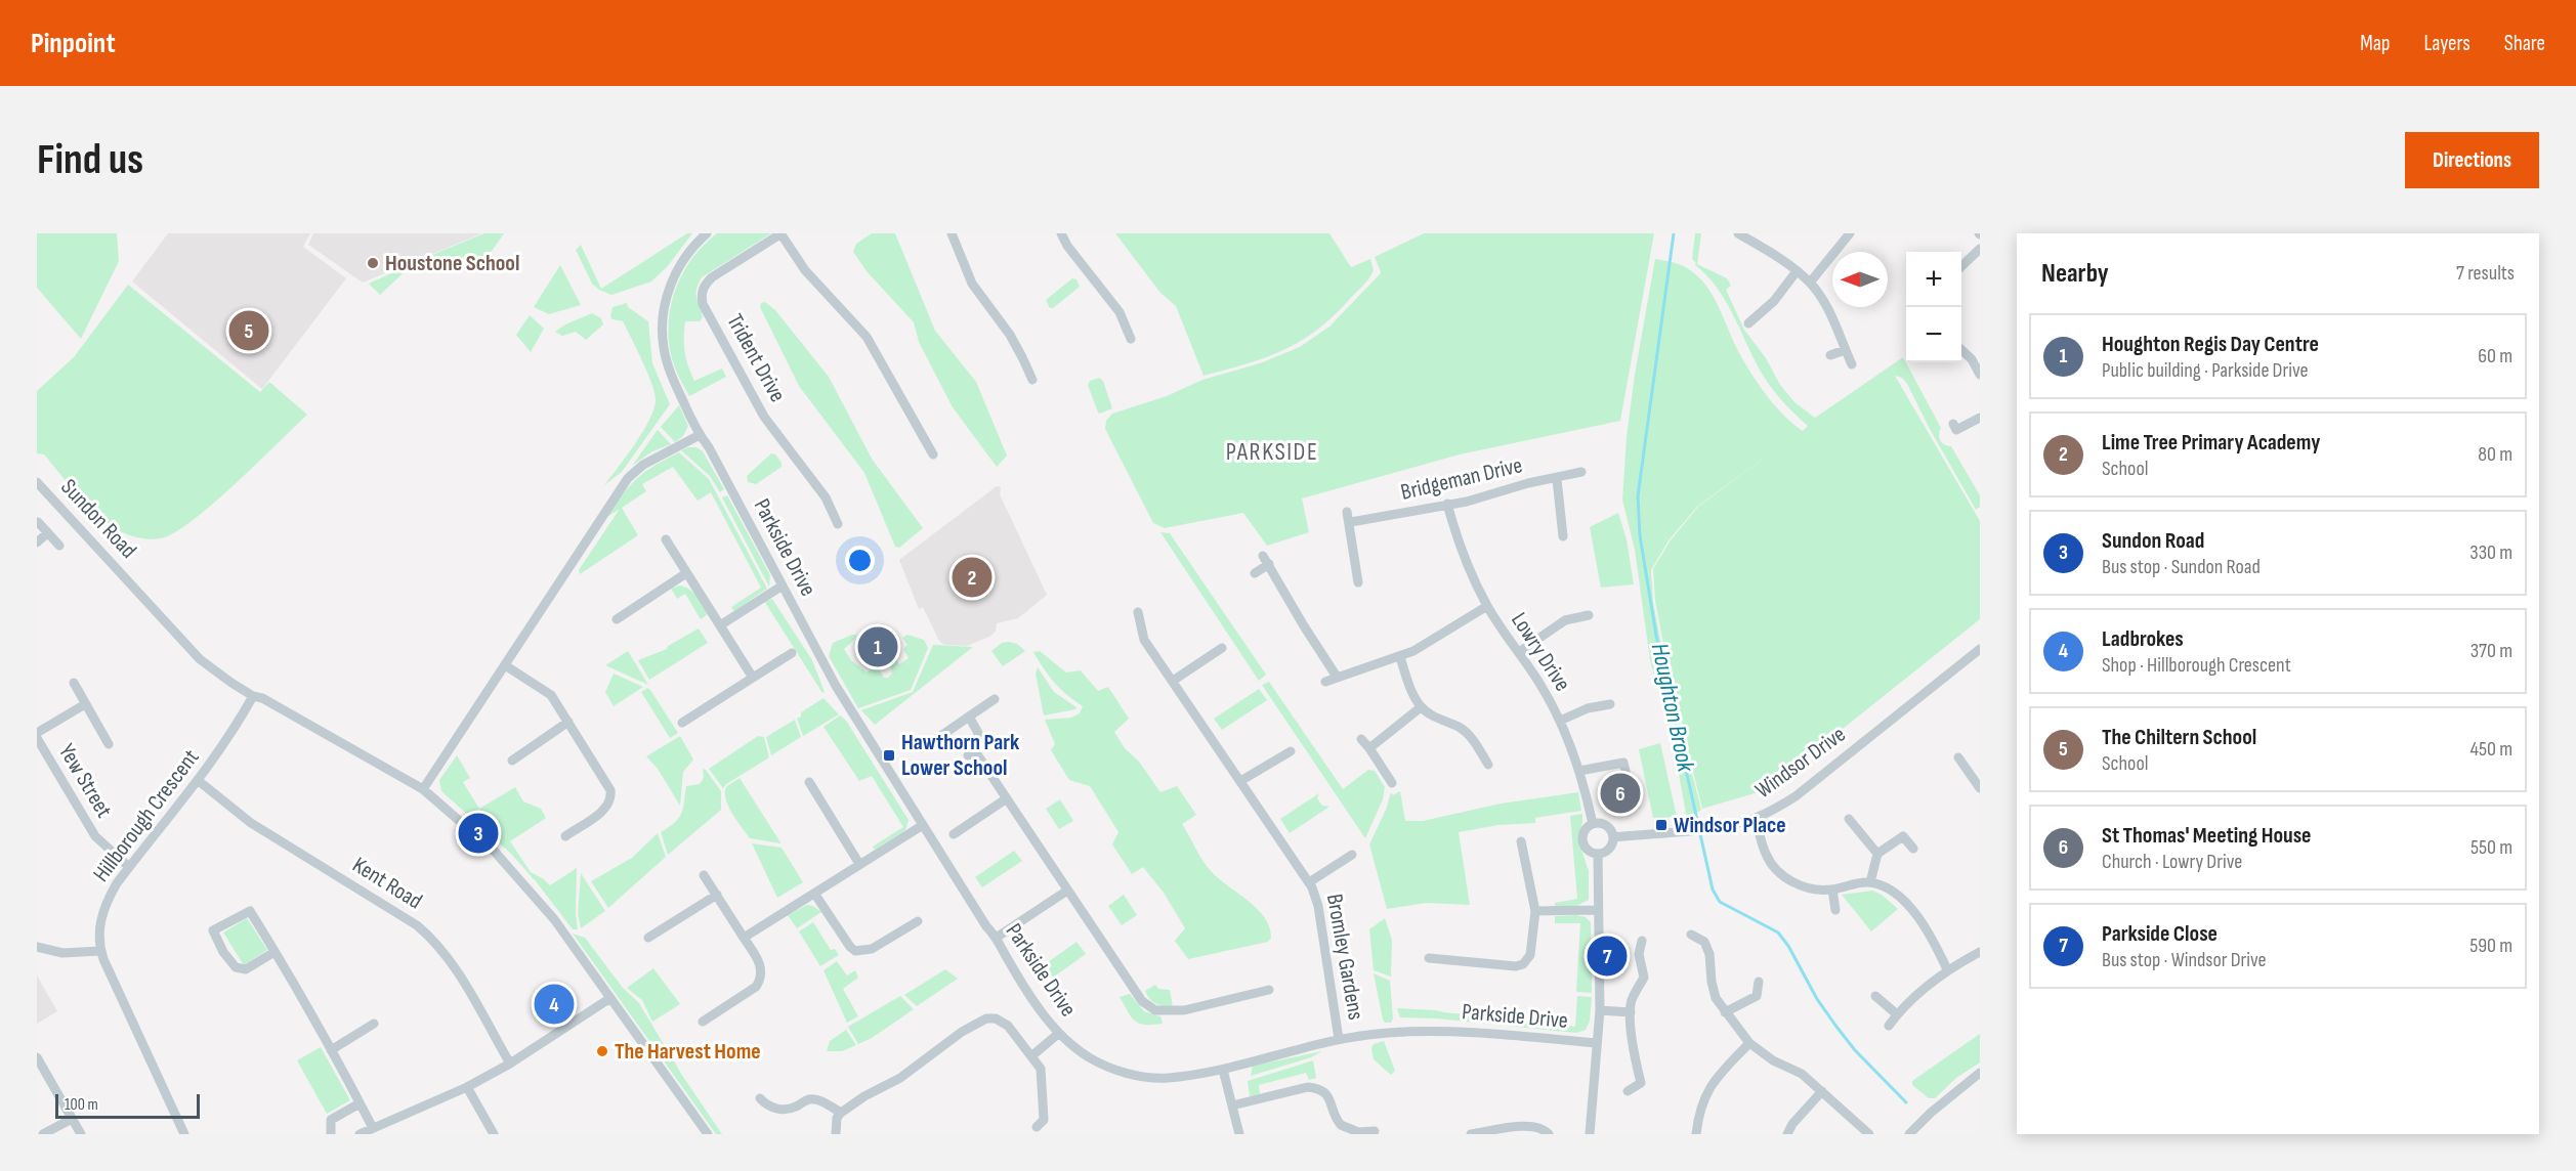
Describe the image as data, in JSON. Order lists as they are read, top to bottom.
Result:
{
  "streets": {
    "street": [
      "Trident Drive",
      "Bridgeman Drive",
      "Sundon Road",
      "Parkside Drive",
      "Lowry Drive",
      "Windsor Drive",
      "Yew Street",
      "Hillborough Crescent",
      "Kent Road",
      "Bromley Gardens"
    ]
  },
  "crossings": [
    ["Bridgeman Drive", "Lowry Drive"],
    ["Sundon Road", "Hillborough Crescent"],
    ["Parkside Drive", "Bromley Gardens"],
    ["Lowry Drive", "Windsor Drive"],
    ["Yew Street", "Hillborough Crescent"],
    ["Hillborough Crescent", "Kent Road"]
  ],
  "districts": ["PARKSIDE"],
  "water": ["Houghton Brook"],
  "places": {
    "other": ["Houstone School", "The Harvest Home"],
    "transit": ["Hawthorn Park Lower School", "Windsor Place"]
  },
  "scale_bar": "100 m",
  "north": "left",
  "page": {
    "header": "Pinpoint",
    "nav": ["Map", "Layers", "Share"],
    "buttons": "Directions",
    "title": "Find us",
    "heading": ["Nearby", "7 results"],
    "map_buttons": ["+", "−"],
    "pins": [
      "5",
      "2",
      "1",
      "6",
      "3",
      "7",
      "4"
    ],
    "list": [
      {
        "mark": "1",
        "name": "Houghton Regis Day Centre",
        "note": "Public building · Parkside Drive",
        "value": "60 m"
      },
      {
        "mark": "2",
        "name": "Lime Tree Primary Academy",
        "note": "School",
        "value": "80 m"
      },
      {
        "mark": "3",
        "name": "Sundon Road",
        "note": "Bus stop · Sundon Road",
        "value": "330 m"
      },
      {
        "mark": "4",
        "name": "Ladbrokes",
        "note": "Shop · Hillborough Crescent",
        "value": "370 m"
      },
      {
        "mark": "5",
        "name": "The Chiltern School",
        "note": "School",
        "value": "450 m"
      },
      {
        "mark": "6",
        "name": "St Thomas' Meeting House",
        "note": "Church · Lowry Drive",
        "value": "550 m"
      },
      {
        "mark": "7",
        "name": "Parkside Close",
        "note": "Bus stop · Windsor Drive",
        "value": "590 m"
      }
    ],
    "scale": "100 m"
  }
}
